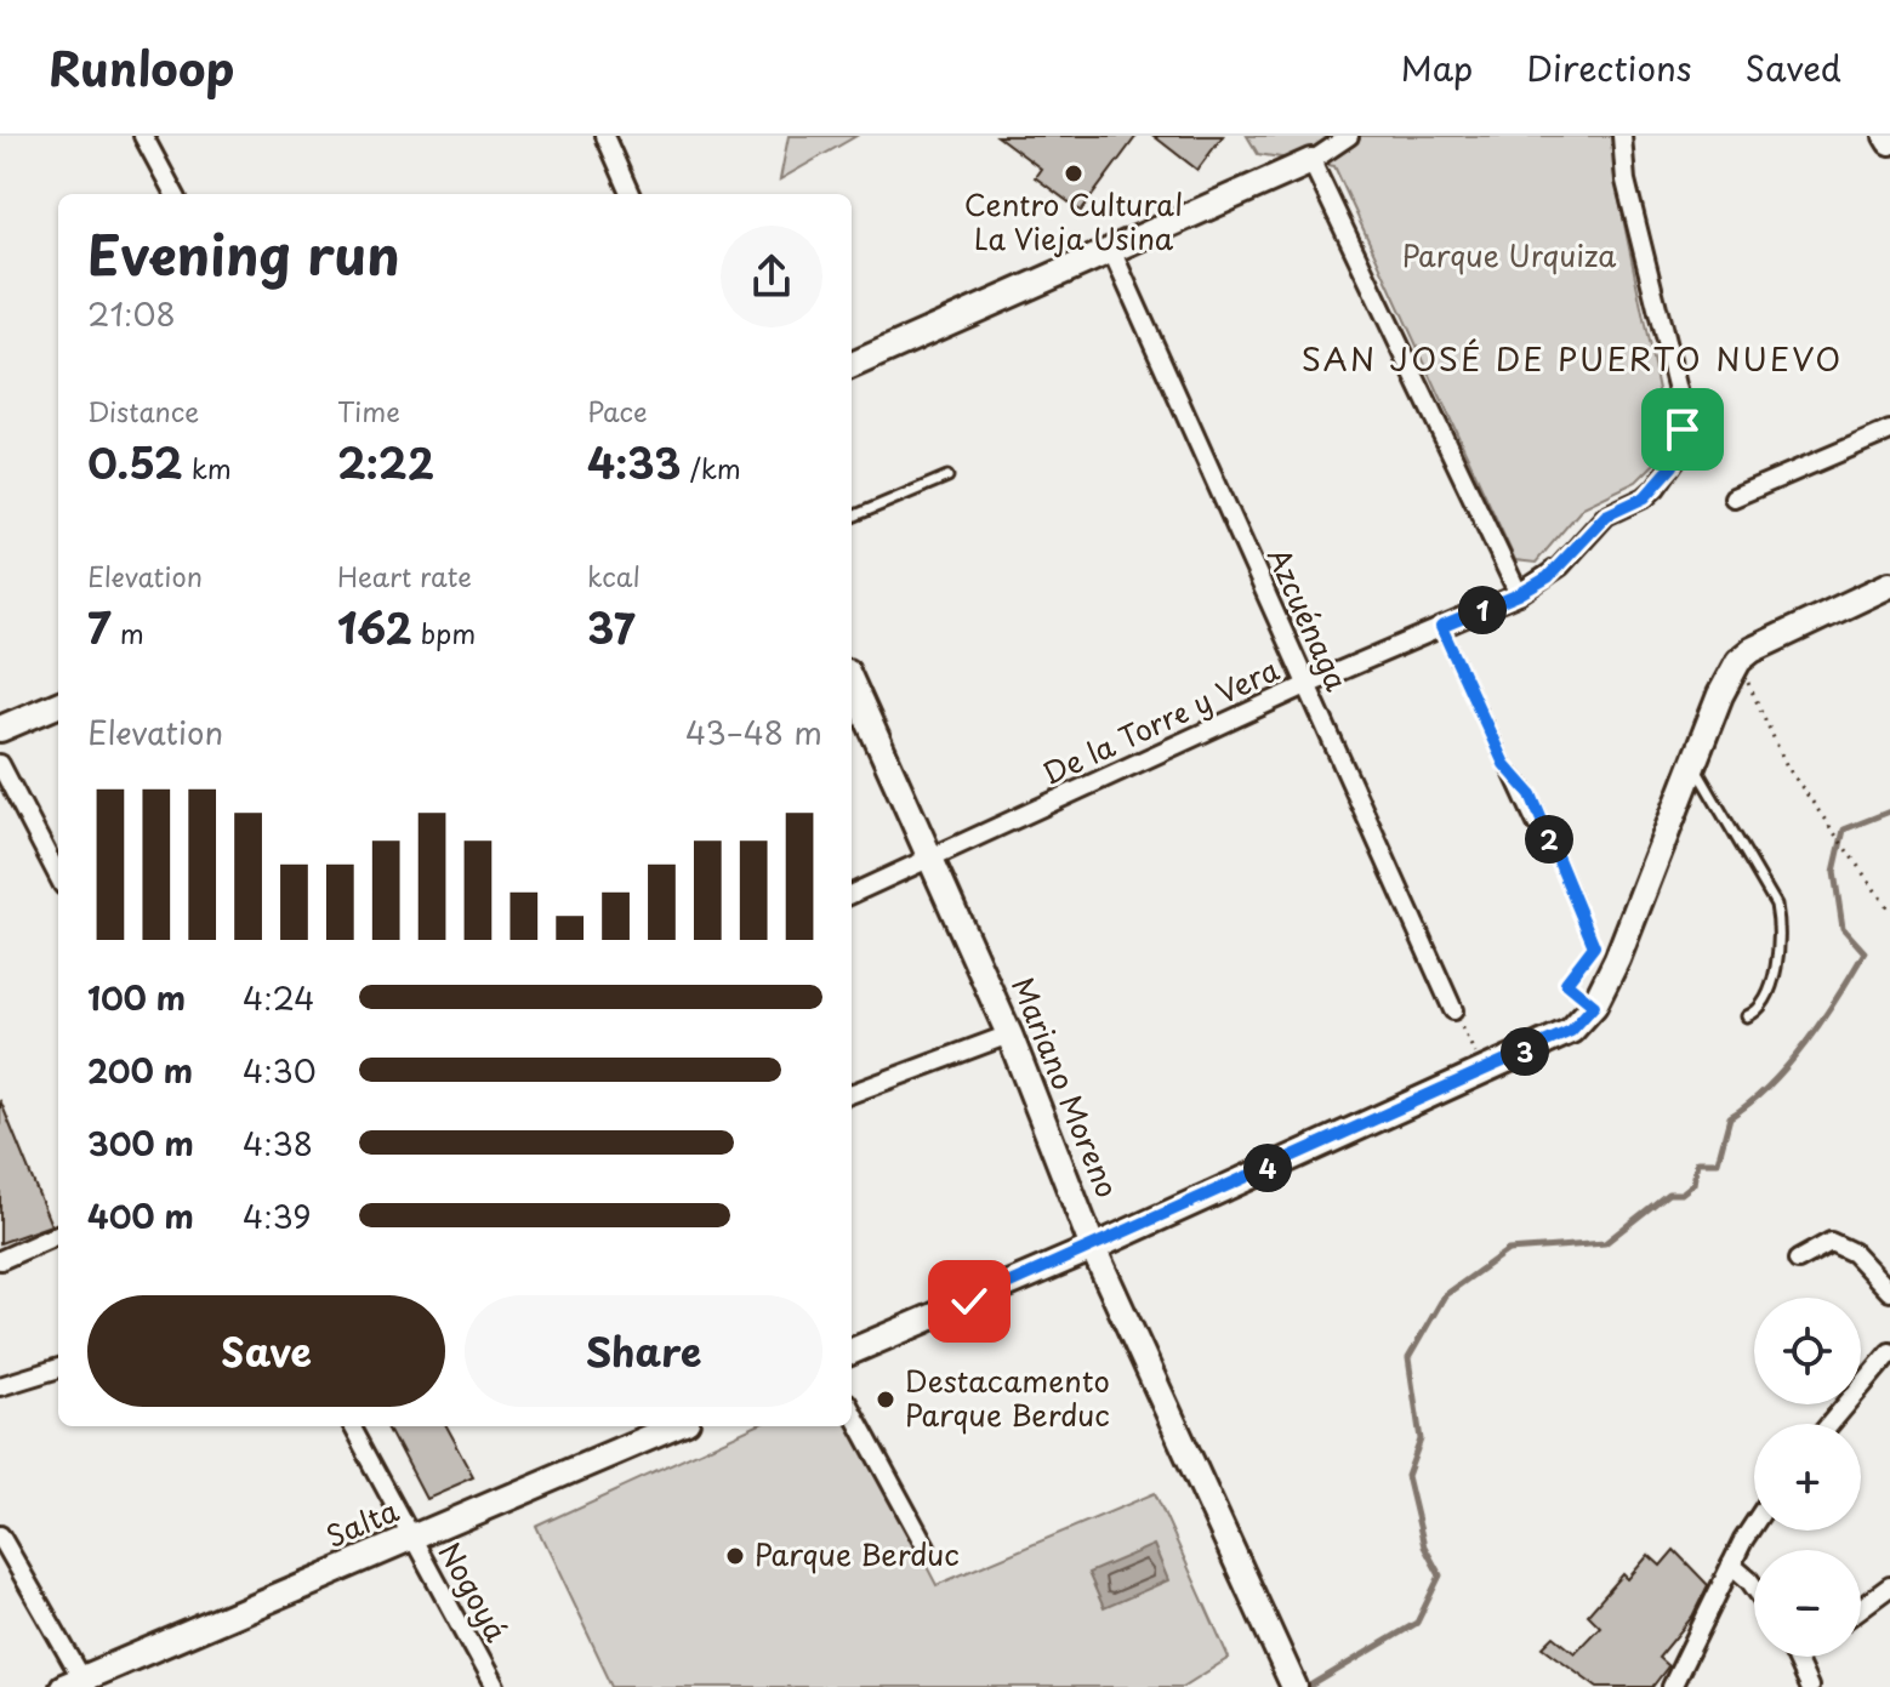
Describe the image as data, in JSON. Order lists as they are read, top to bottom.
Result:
{
  "streets": {
    "street": [
      "Azcuénaga",
      "De la Torre y Vera",
      "Mariano Moreno",
      "Salta",
      "Nogoyá"
    ]
  },
  "crossings": [
    ["Azcuénaga", "De la Torre y Vera"],
    ["De la Torre y Vera", "Mariano Moreno"],
    ["Salta", "Nogoyá"]
  ],
  "districts": ["SAN JOSÉ DE PUERTO NUEVO"],
  "parks": ["Parque Urquiza"],
  "places": ["Centro Cultural La Vieja Usina", "Destacamento Parque Berduc", "Parque Berduc"],
  "page": {
    "header": "Runloop",
    "nav": ["Map", "Directions", "Saved"],
    "heading": ["Evening run", "21:08"],
    "stats": [
      ["Distance", "0.52 km"],
      ["Time", "2:22"],
      ["Pace", "4:33 /km"],
      ["Elevation", "7 m"],
      ["Heart rate", "162 bpm"],
      ["kcal", "37"]
    ],
    "pins": [
      "1",
      "2",
      "3",
      "4"
    ],
    "chart": ["Elevation", "43–48 m"],
    "list": [
      {
        "name": "100 m",
        "note": "4:24"
      },
      {
        "name": "200 m",
        "note": "4:30"
      },
      {
        "name": "300 m",
        "note": "4:38"
      },
      {
        "name": "400 m",
        "note": "4:39"
      }
    ],
    "buttons": ["Save", "Share"],
    "map_buttons": ["+", "−"]
  }
}
